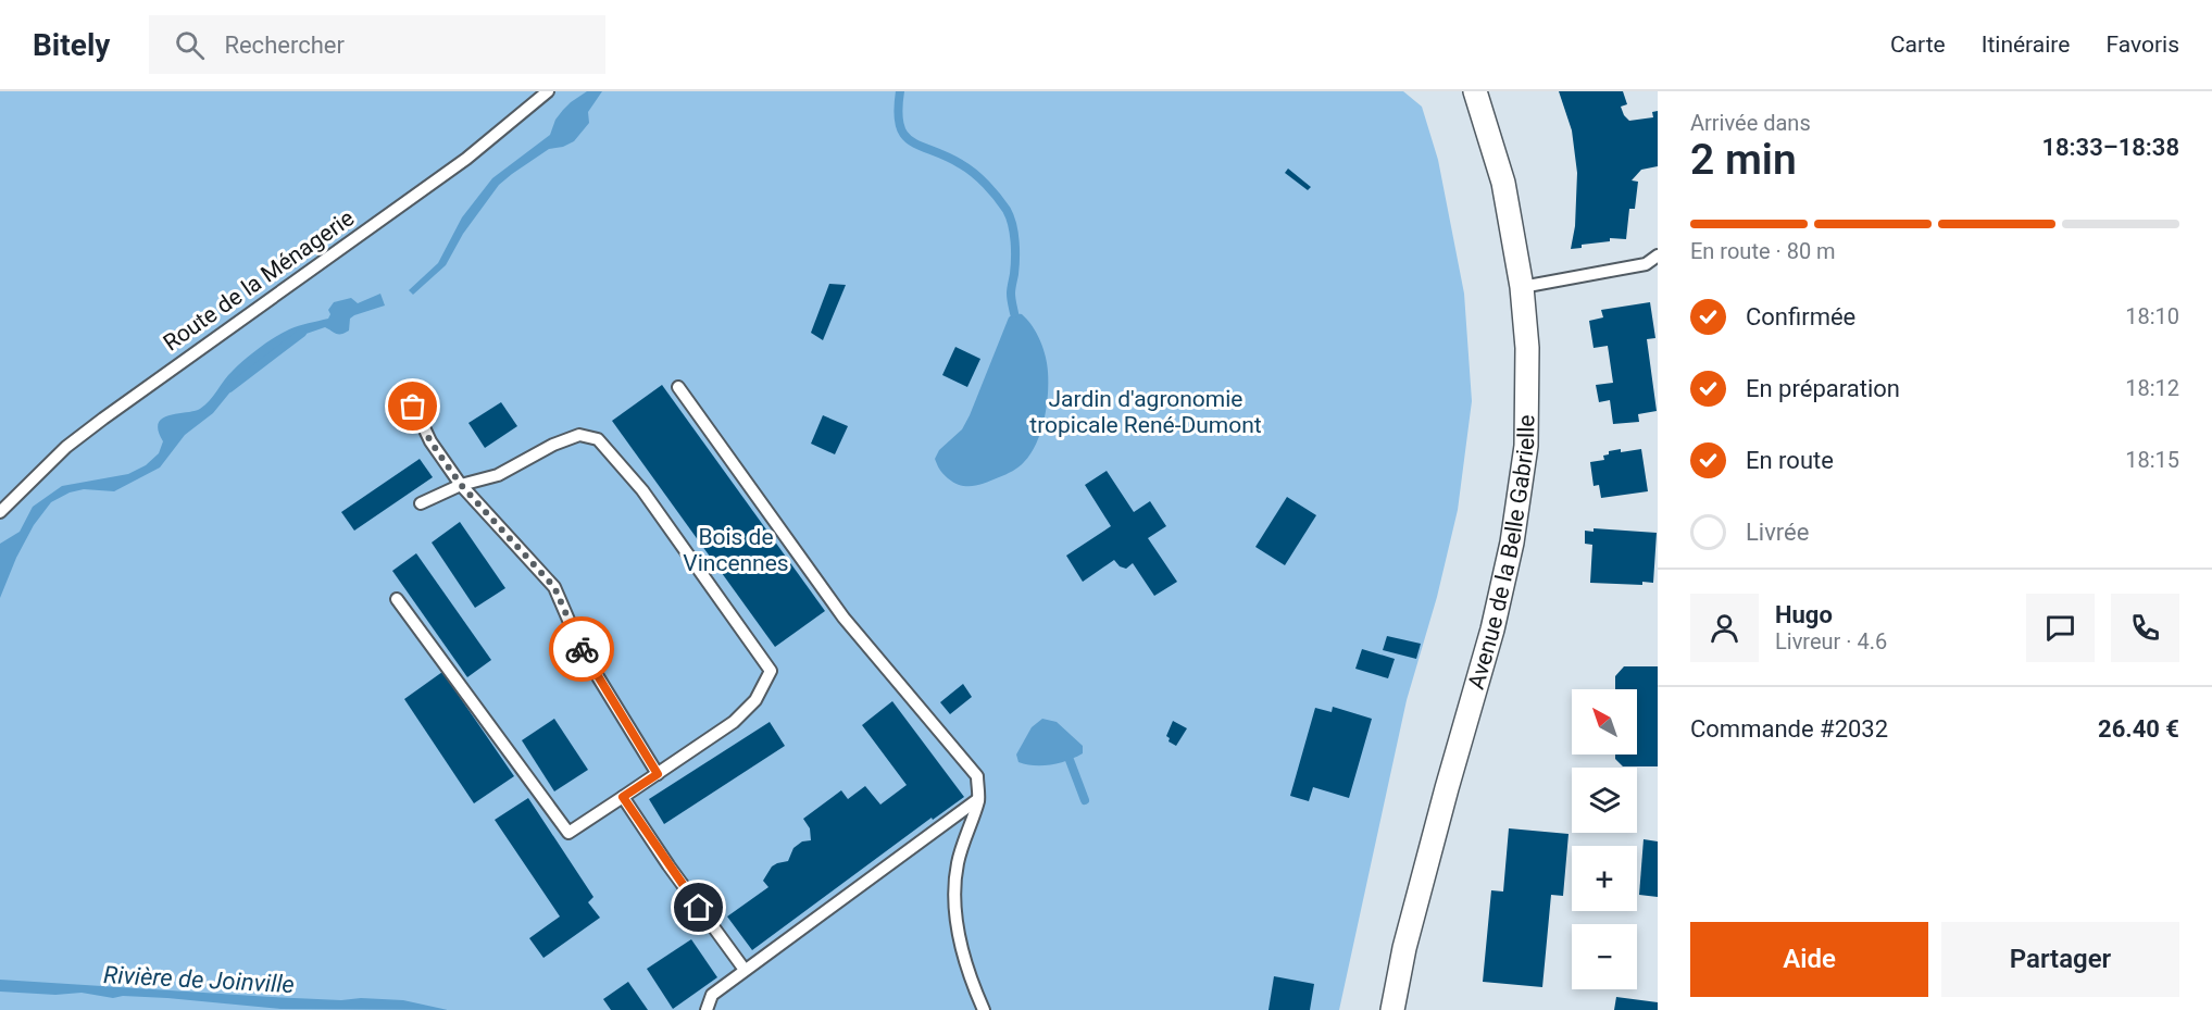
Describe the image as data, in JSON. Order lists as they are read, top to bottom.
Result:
{
  "streets": {
    "street": ["Avenue de la Belle Gabrielle"],
    "lane": ["Route de la Ménagerie"]
  },
  "water": ["Rivière de Joinville"],
  "parks": ["Jardin d'agronomie tropicale René-Dumont", "Bois de Vincennes"],
  "north": "top left",
  "page": {
    "header": "Bitely",
    "search": "Rechercher",
    "nav": ["Carte", "Itinéraire", "Favoris"],
    "heading": ["2 min", "Arrivée dans", "18:33–18:38"],
    "panel": [
      "Hugo",
      "Livreur · 4.6",
      "Commande #2032",
      "26.40 €"
    ],
    "bar": "En route · 80 m",
    "list": [
      ["Confirmée", "18:10"],
      ["En préparation", "18:12"],
      ["En route", "18:15"],
      "Livrée"
    ],
    "map_buttons": ["+", "−"],
    "buttons": ["Aide", "Partager"]
  }
}
